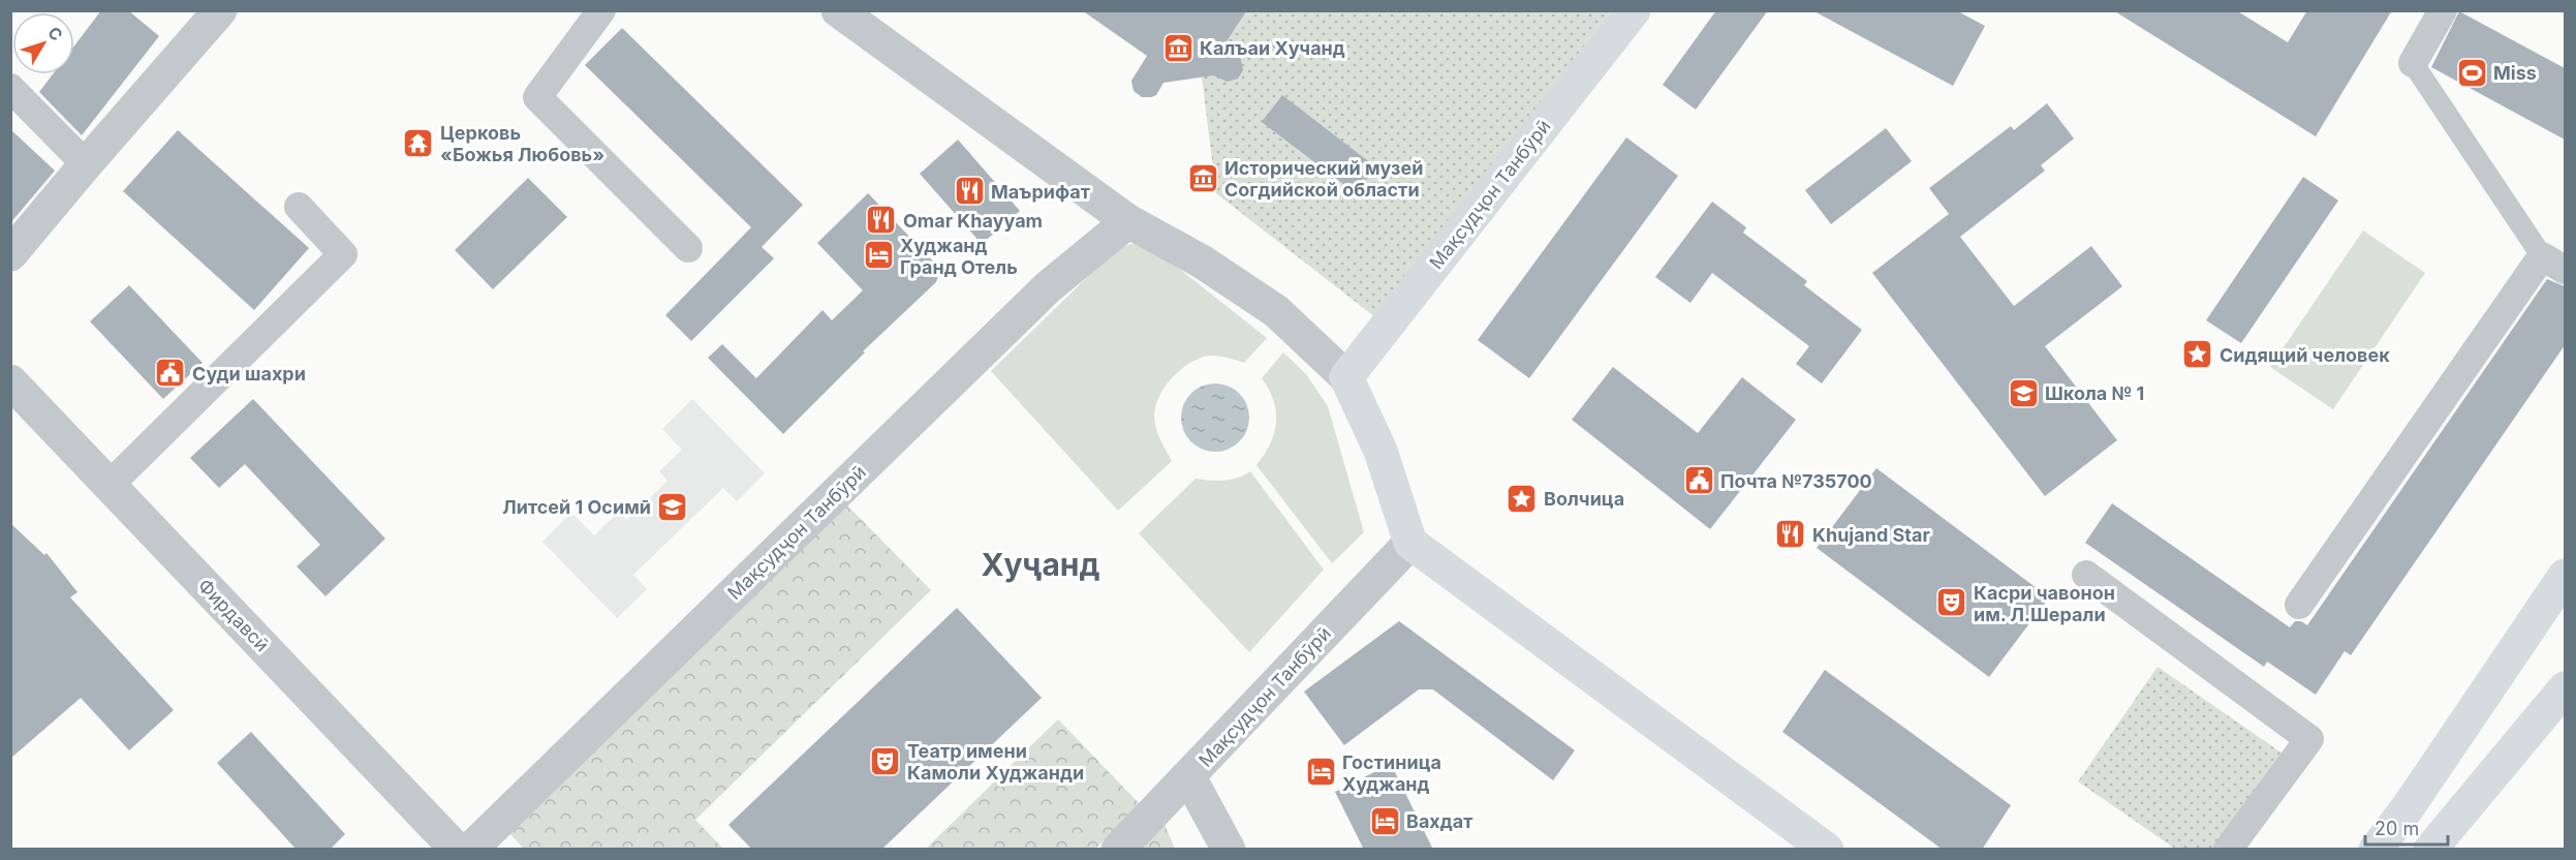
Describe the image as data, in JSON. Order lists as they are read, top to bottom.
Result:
{
  "streets": {
    "main road": ["Мақсудҷон Танбӯрӣ"],
    "street": ["Фирдавсӣ"]
  },
  "districts": ["Хуҷанд"],
  "places": {
    "museum": ["Калъаи Хучанд", "Исторический музей Согдийской области"],
    "sports": ["Miss"],
    "temple": ["Церковь «Божья Любовь»"],
    "restaurant": ["Маърифат", "Omar Khayyam", "Khujand Star"],
    "hotel": ["Худжанд Гранд Отель", "Гостиница Худжанд", "Вахдат"],
    "place": ["Сидящий человек", "Волчица"],
    "public building": ["Суди шахри", "Почта №735700"],
    "school or university": ["Школа № 1", "Литсей 1 Осимӣ"],
    "theatre": ["Касри чавонон им. Л.Шерали", "Театр имени Камоли Худжанди"]
  },
  "scale_bar": "20 m",
  "north": "top right"
}
